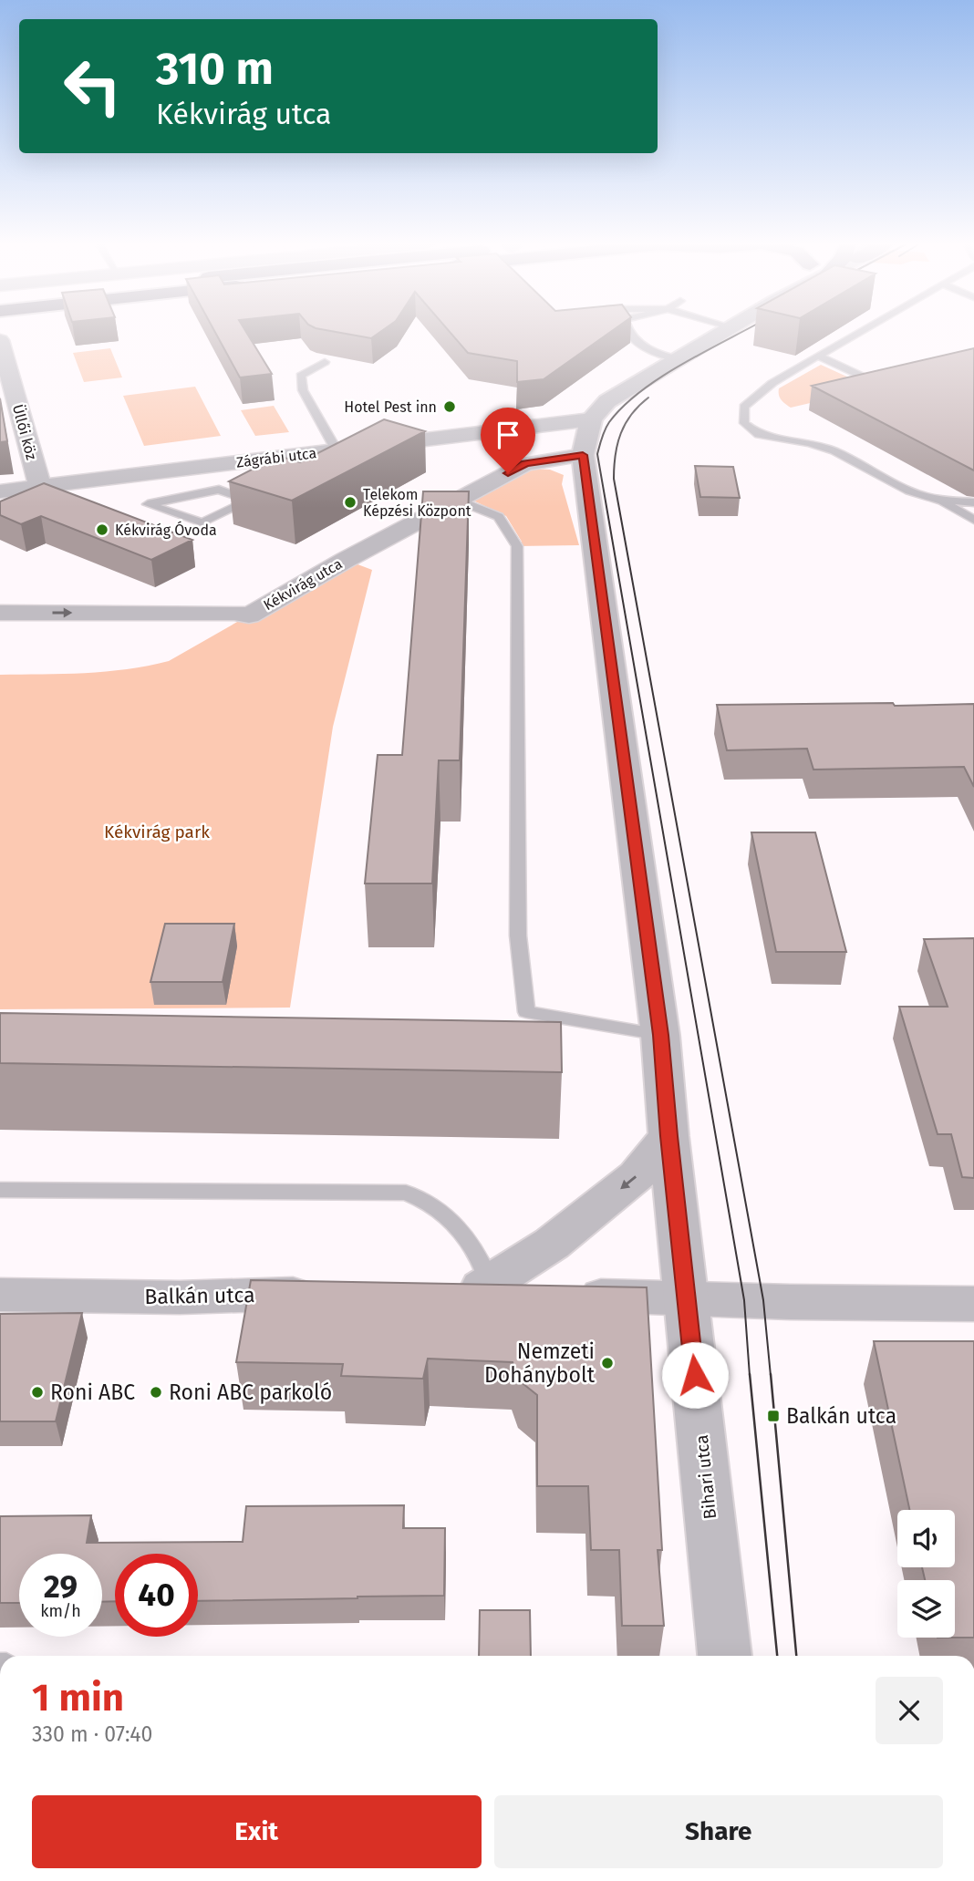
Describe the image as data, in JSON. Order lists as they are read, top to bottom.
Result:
{
  "streets": {
    "street": [
      "Üllői köz",
      "Zágrábi utca",
      "Kékvirág utca",
      "Balkán utca",
      "Bihari utca"
    ]
  },
  "crossings": [
    ["Üllői köz", "Zágrábi utca"],
    ["Kékvirág utca", "Bihari utca"]
  ],
  "one_way": ["Kékvirág utca"],
  "parks": ["Kékvirág park"],
  "places": {
    "other": [
      "Hotel Pest inn",
      "Telekom Képzési Központ",
      "Kékvirág Óvoda",
      "Nemzeti Dohánybolt",
      "Roni ABC",
      "Roni ABC parkoló"
    ],
    "transit": ["Balkán utca"]
  },
  "page": {
    "turn": ["310 m", "Kékvirág utca"],
    "speed": "29 km/h",
    "limit": "40",
    "heading": ["1 min", "330 m · 07:40"],
    "buttons": ["Exit", "Share"]
  }
}
